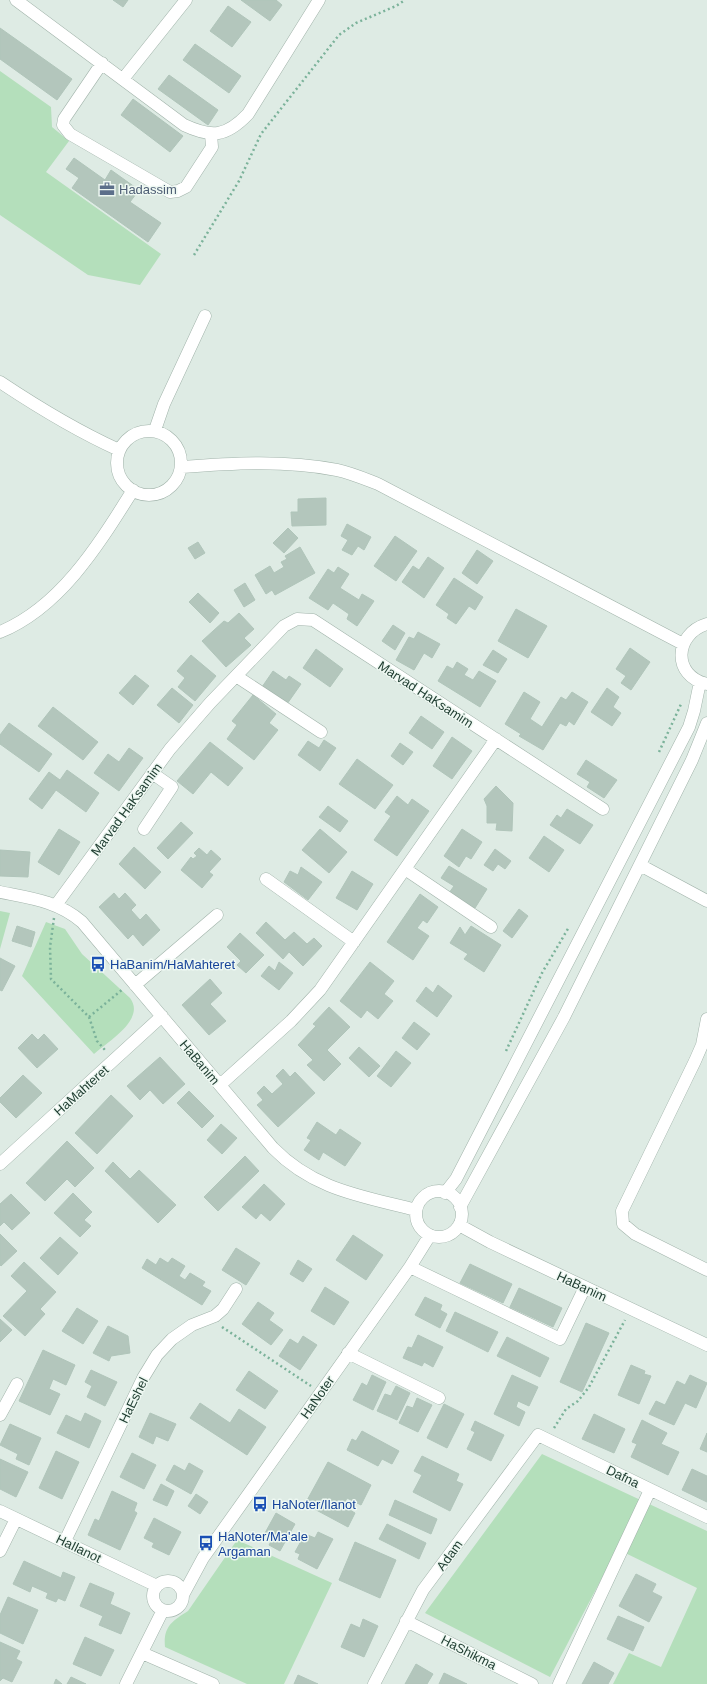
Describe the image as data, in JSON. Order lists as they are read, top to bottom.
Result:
{
  "streets": {
    "street": [
      "Marvad HaKsamim",
      "HaBanim",
      "HaMahteret",
      "HaNoter",
      "HaEshel",
      "Dafna",
      "HaIlanot",
      "Adam",
      "HaShikma"
    ]
  },
  "crossings": [
    ["Marvad HaKsamim", "HaBanim"],
    ["HaBanim", "HaMahteret"],
    ["HaBanim", "HaNoter"],
    ["HaNoter", "HaIlanot"],
    ["HaEshel", "HaIlanot"],
    ["Dafna", "Adam"],
    ["Adam", "HaShikma"]
  ],
  "places": {
    "office": ["Hadassim"],
    "bus stop": ["HaBanim/HaMahteret", "HaNoter/Ilanot", "HaNoter/Ma'ale Argaman"]
  }
}
